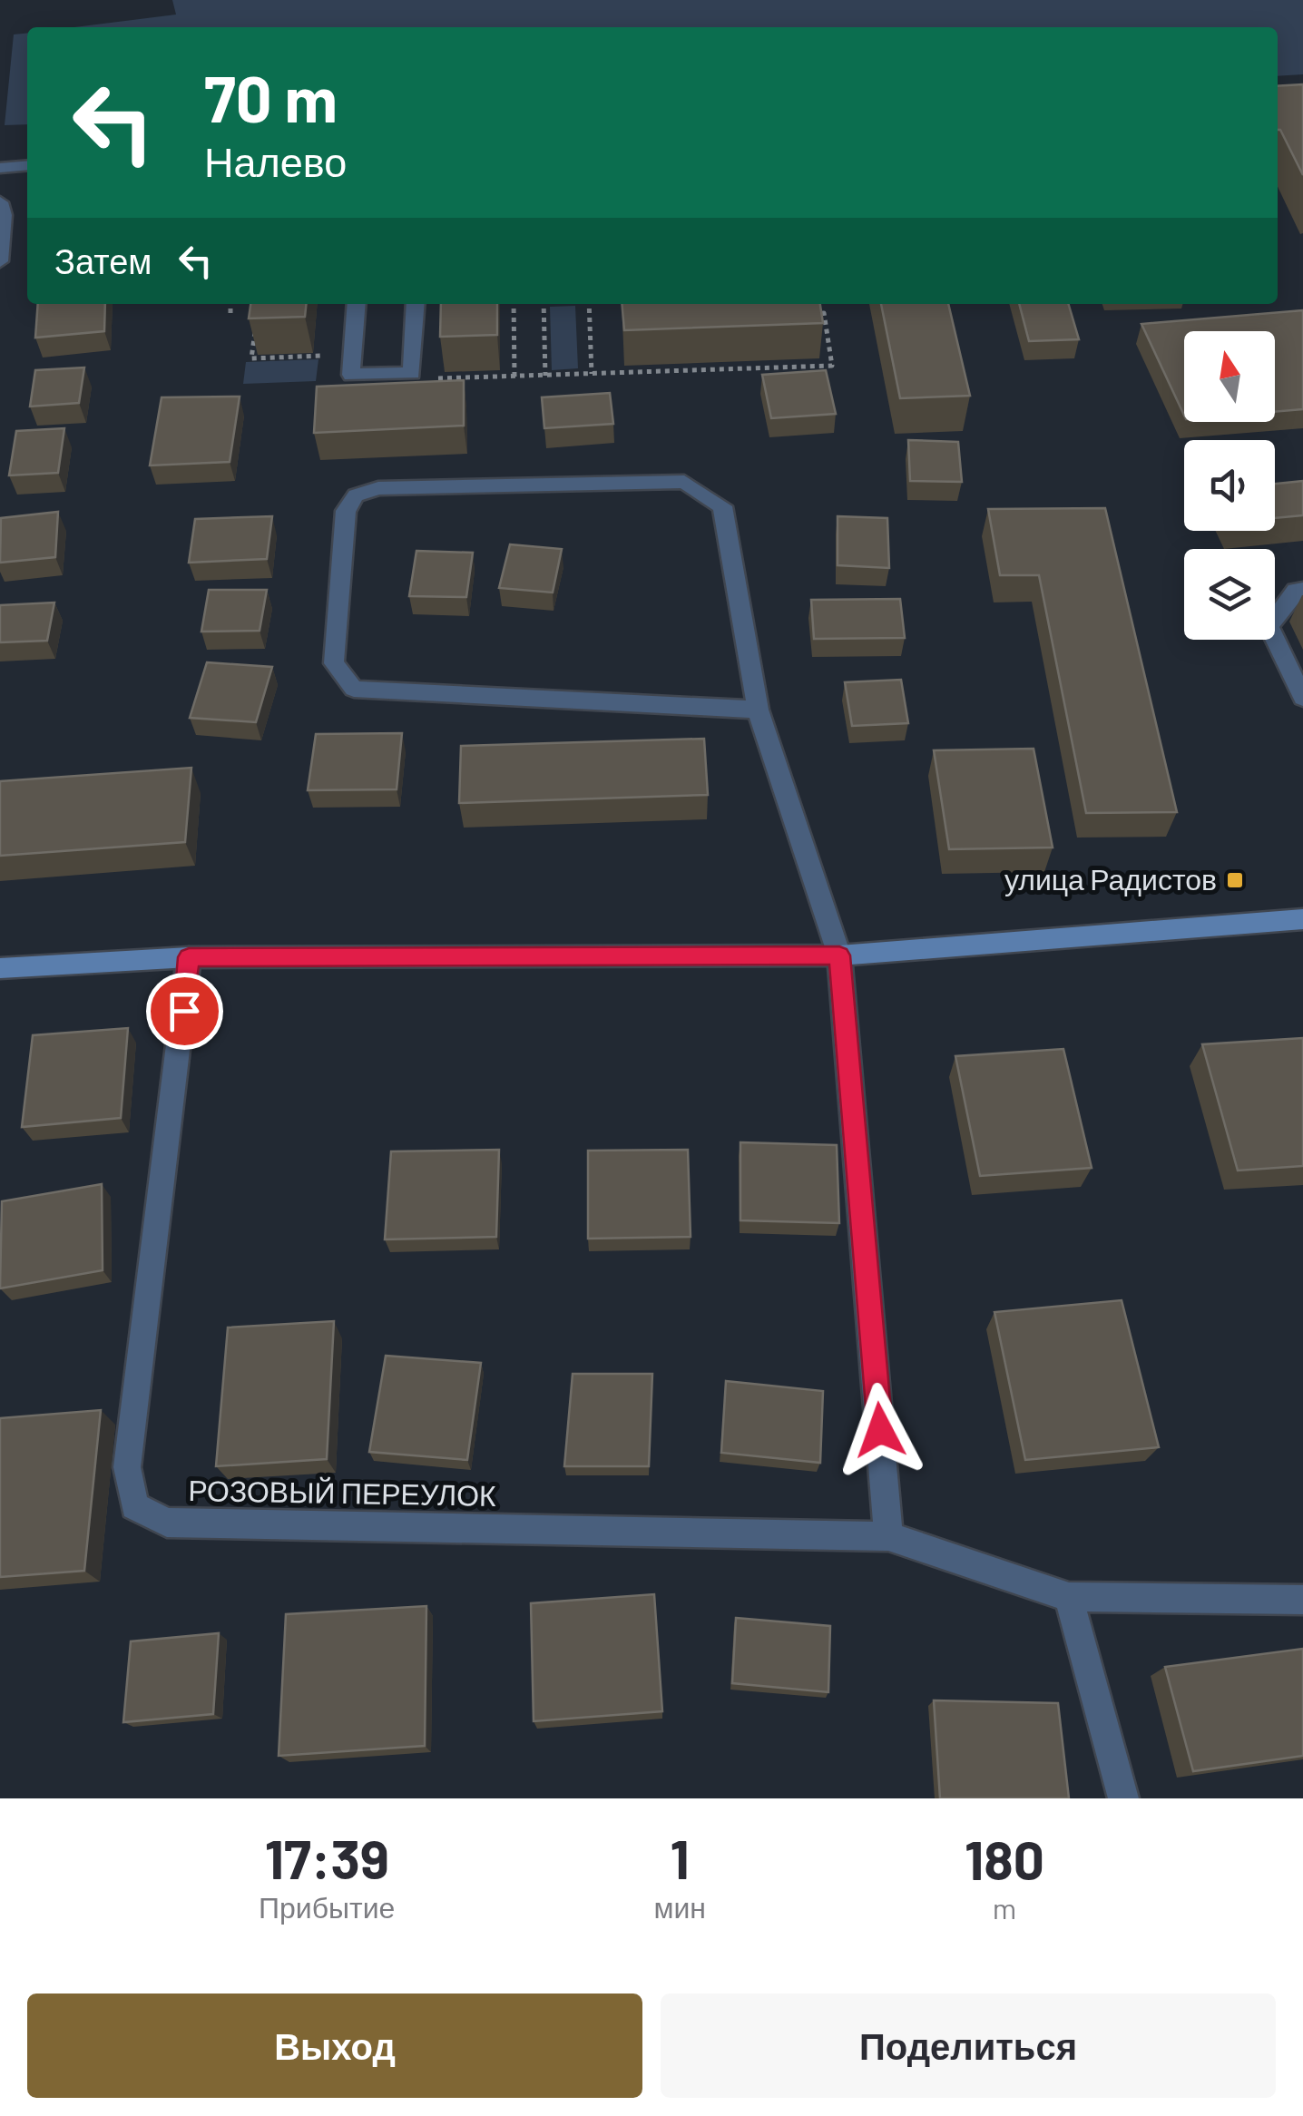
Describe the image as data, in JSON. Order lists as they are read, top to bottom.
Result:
{
  "streets": {
    "street": ["РОЗОВЫЙ ПЕРЕУЛОК"]
  },
  "places": {
    "transit": ["улица Радистов"]
  },
  "north": "top",
  "page": {
    "turn": ["70 m", "Налево"],
    "then": "Затем",
    "eta": [
      "17:39",
      "Прибытие",
      "1",
      "мин",
      "180",
      "m"
    ],
    "buttons": ["Выход", "Поделиться"]
  }
}
